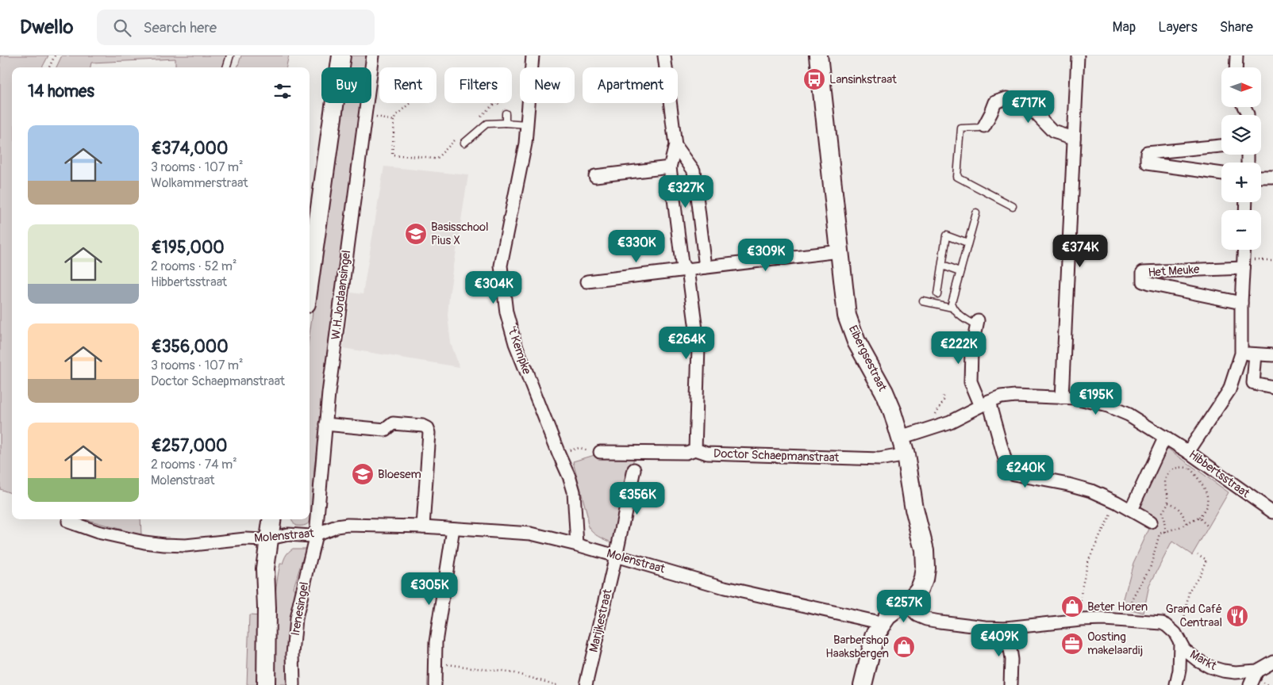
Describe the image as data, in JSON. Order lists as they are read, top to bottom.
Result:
{
  "streets": {
    "main road": ["Eibergsestraat"],
    "street": [
      "Het Meuke",
      "W.H.Jordaansingel",
      "'t Kempke",
      "Doctor Schaepmanstraat",
      "Hibbertsstraat",
      "Molenstraat",
      "Irenesingel",
      "Marijkestraat",
      "Markt"
    ]
  },
  "crossings": [
    ["W.H.Jordaansingel", "Molenstraat"],
    ["W.H.Jordaansingel", "Irenesingel"],
    ["'t Kempke", "Molenstraat"],
    ["Eibergsestraat", "Doctor Schaepmanstraat"],
    ["Eibergsestraat", "Hibbertsstraat"],
    ["Doctor Schaepmanstraat", "Hibbertsstraat"],
    ["Molenstraat", "Irenesingel"],
    ["Molenstraat", "Marijkestraat"]
  ],
  "places": {
    "bus stop": ["Lansinkstraat"],
    "school or university": ["Basisschool Pius X", "Bloesem"],
    "shop": ["Beter Horen", "Barbershop Haaksbergen"],
    "restaurant": ["Grand Café Centraal"],
    "office": ["Oosting makelaardij"]
  },
  "north": "right",
  "page": {
    "header": "Dwello",
    "search": "Search here",
    "nav": ["Map", "Layers", "Share"],
    "map_buttons": ["+", "−"],
    "chip": [
      "Buy",
      "Rent",
      "Filters",
      "New",
      "Apartment"
    ],
    "heading": "14 homes",
    "price": [
      "€717K",
      "€327K",
      "€330K",
      "€374K",
      "€309K",
      "€304K",
      "€264K",
      "€222K",
      "€195K",
      "€240K",
      "€356K",
      "€305K",
      "€257K",
      "€409K"
    ],
    "list": [
      {
        "name": "€374,000",
        "note": "3 rooms · 107 m² · Wolkammerstraat"
      },
      {
        "name": "€195,000",
        "note": "2 rooms · 52 m² · Hibbertsstraat"
      },
      {
        "name": "€356,000",
        "note": "3 rooms · 107 m² · Doctor Schaepmanstraat"
      },
      {
        "name": "€257,000",
        "note": "2 rooms · 74 m² · Molenstraat"
      }
    ]
  }
}
